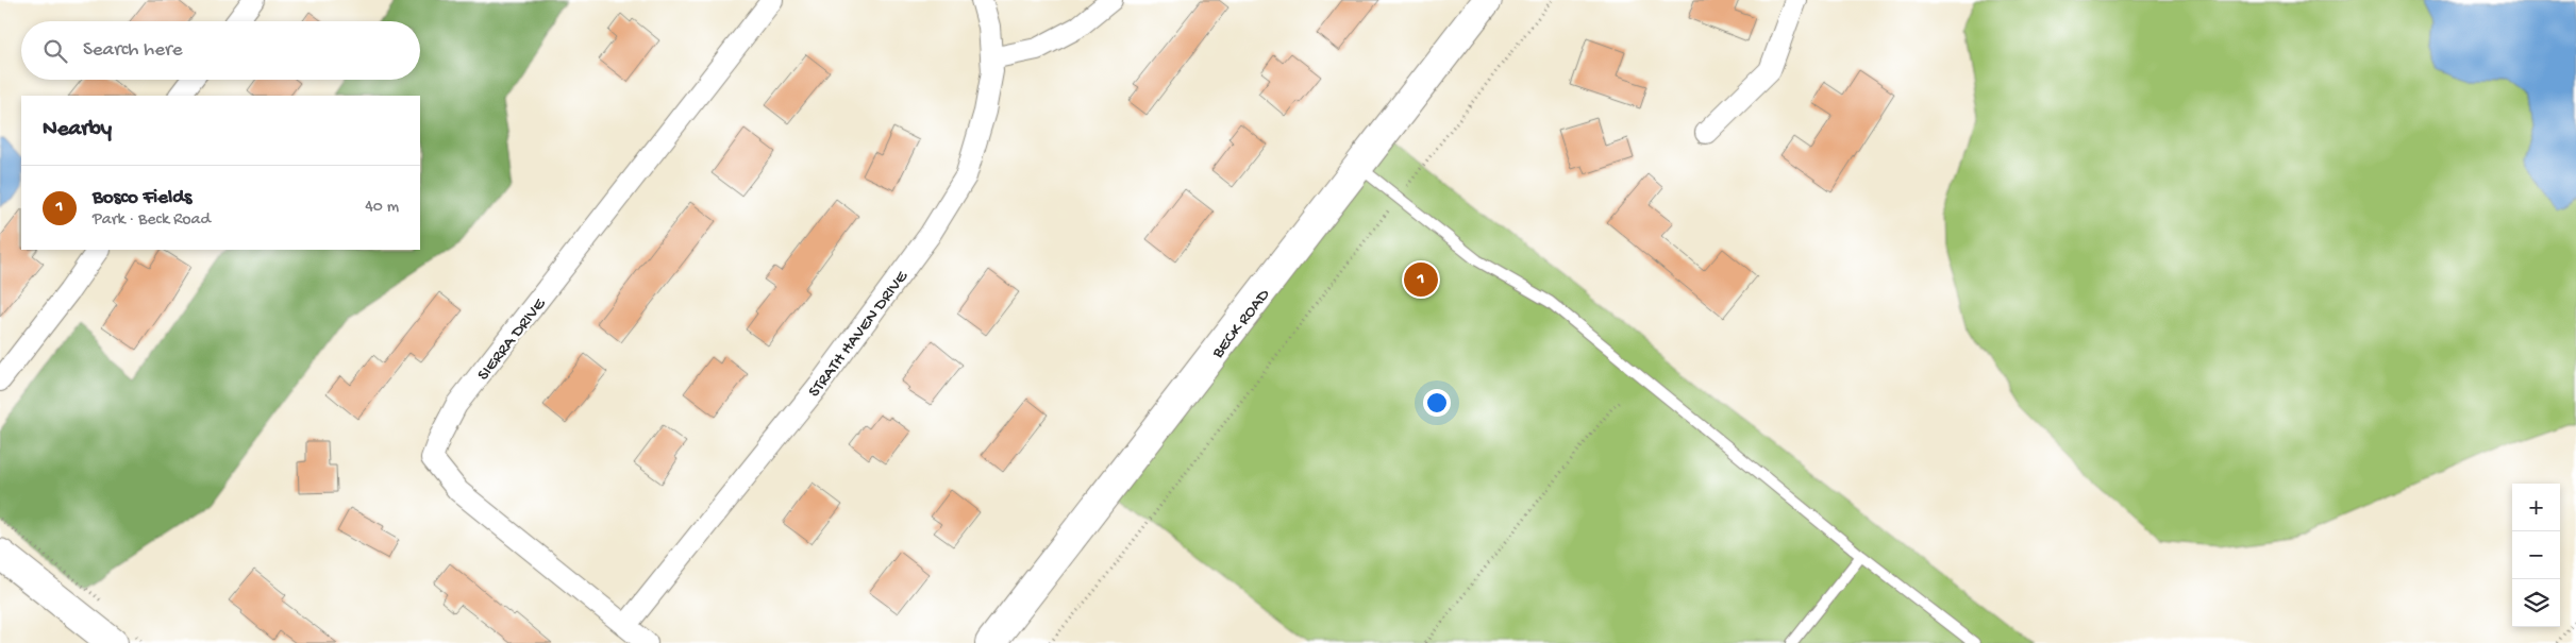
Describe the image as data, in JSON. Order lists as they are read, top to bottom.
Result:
{
  "streets": {
    "main road": ["BECK ROAD"],
    "street": ["STRATH HAVEN DRIVE", "SIERRA DRIVE"]
  },
  "crossings": [
    ["STRATH HAVEN DRIVE", "SIERRA DRIVE"]
  ],
  "page": {
    "search": "Search here",
    "heading": "Nearby",
    "list": [
      {
        "mark": "1",
        "name": "Bosco Fields",
        "note": "Park · Beck Road",
        "value": "40 m"
      }
    ],
    "pins": "1",
    "map_buttons": ["+", "−"]
  }
}
